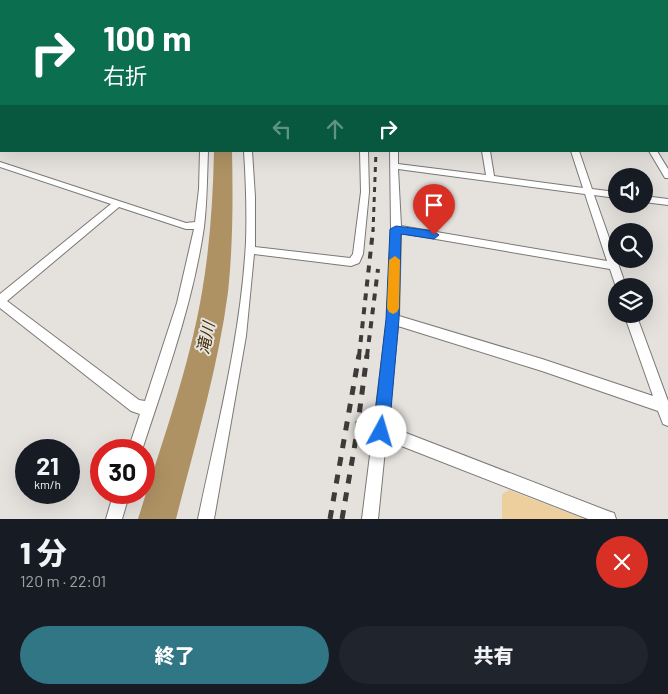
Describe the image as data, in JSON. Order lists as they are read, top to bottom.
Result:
{
  "water": ["滝川"],
  "page": {
    "turn": ["100 m", "右折"],
    "speed": "21 km/h",
    "limit": "30",
    "heading": ["1 分", "120 m · 22:01"],
    "buttons": ["終了", "共有"]
  }
}
